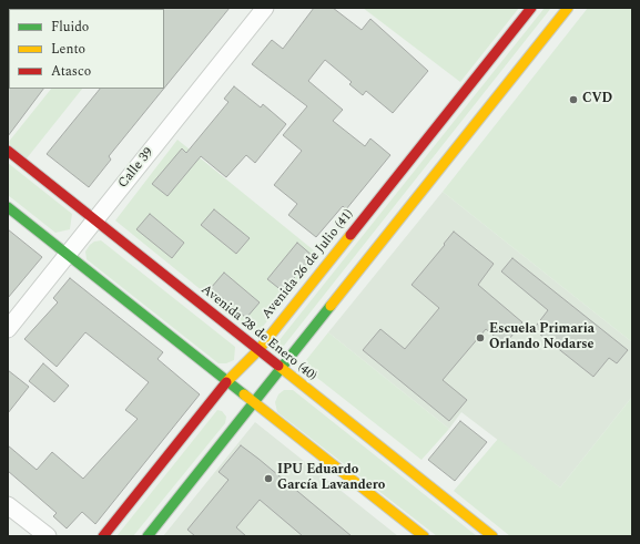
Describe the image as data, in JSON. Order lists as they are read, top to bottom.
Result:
{
  "streets": {
    "main road": ["Avenida 26 de Julio (41)", "Avenida 28 de Enero (40)"],
    "street": ["Calle 39"]
  },
  "crossings": [
    ["Calle 39", "Avenida 28 de Enero (40)"],
    ["Avenida 26 de Julio (41)", "Avenida 28 de Enero (40)"]
  ],
  "places": ["CVD", "Escuela Primaria Orlando Nodarse", "IPU Eduardo García Lavandero"],
  "legend": ["Fluido", "Lento", "Atasco"]
}
